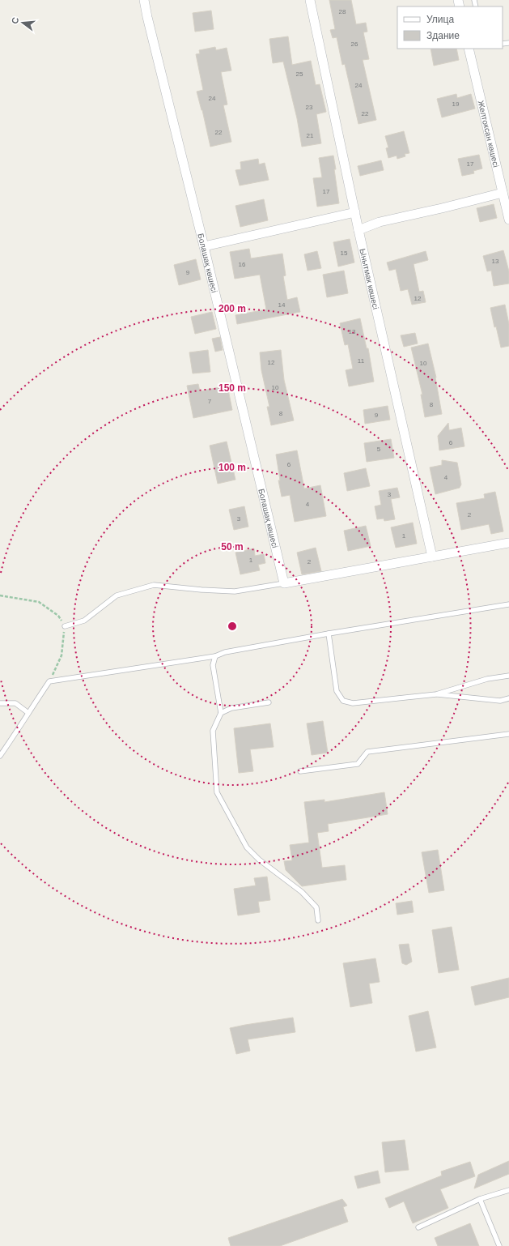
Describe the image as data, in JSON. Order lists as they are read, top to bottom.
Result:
{
  "streets": {
    "street": ["Желтоксан көшесі", "Болашақ көшесі", "Ынытмак көшесі"]
  },
  "house_numbers": [
    "28",
    "26",
    "25",
    "24",
    "24",
    "19",
    "23",
    "22",
    "22",
    "21",
    "17",
    "17",
    "15",
    "13",
    "16",
    "9",
    "12",
    "14",
    "13",
    "11",
    "12",
    "10",
    "10",
    "7",
    "8",
    "8",
    "9",
    "6",
    "5",
    "6",
    "4",
    "3",
    "4",
    "2",
    "3",
    "1",
    "1",
    "2"
  ],
  "legend": ["Улица", "Здание"],
  "north": "left",
  "rings": [
    "200 m",
    "150 m",
    "100 m",
    "50 m"
  ]
}
